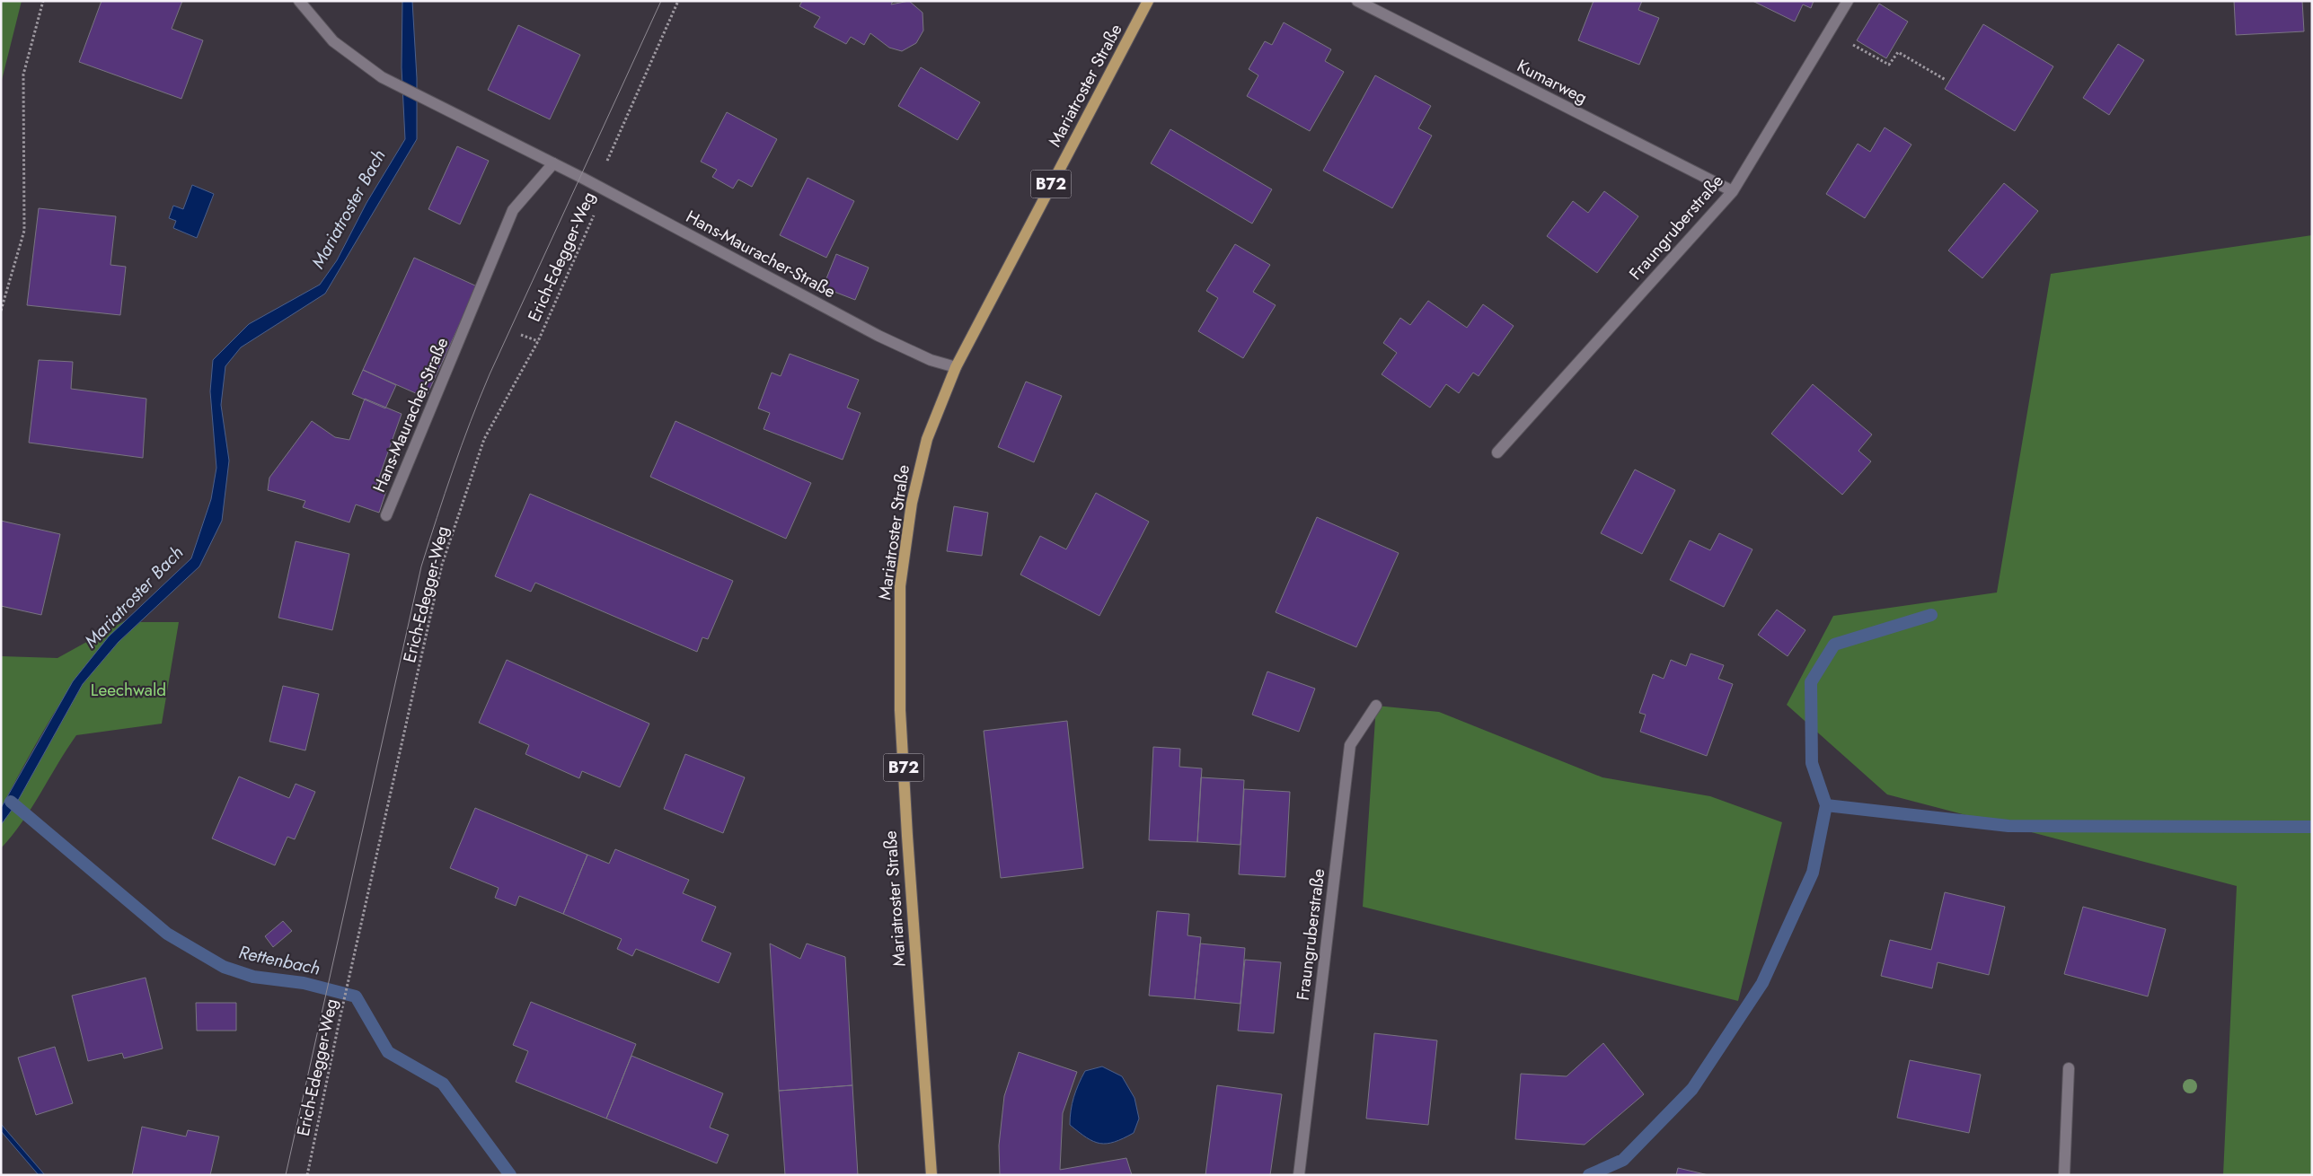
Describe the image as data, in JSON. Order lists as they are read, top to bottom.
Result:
{
  "streets": {
    "main road": ["Mariatroster Straße", "B72"],
    "street": ["Kumarweg", "Fraungruberstraße", "Hans-Mauracher-Straße"],
    "path": ["Erich-Edegger-Weg"]
  },
  "crossings": [
    ["Kumarweg", "Fraungruberstraße"],
    ["Mariatroster Straße", "Hans-Mauracher-Straße"],
    ["Hans-Mauracher-Straße", "Erich-Edegger-Weg"]
  ],
  "water": ["Mariatroster Bach", "Rettenbach"],
  "parks": ["Leechwald"]
}
